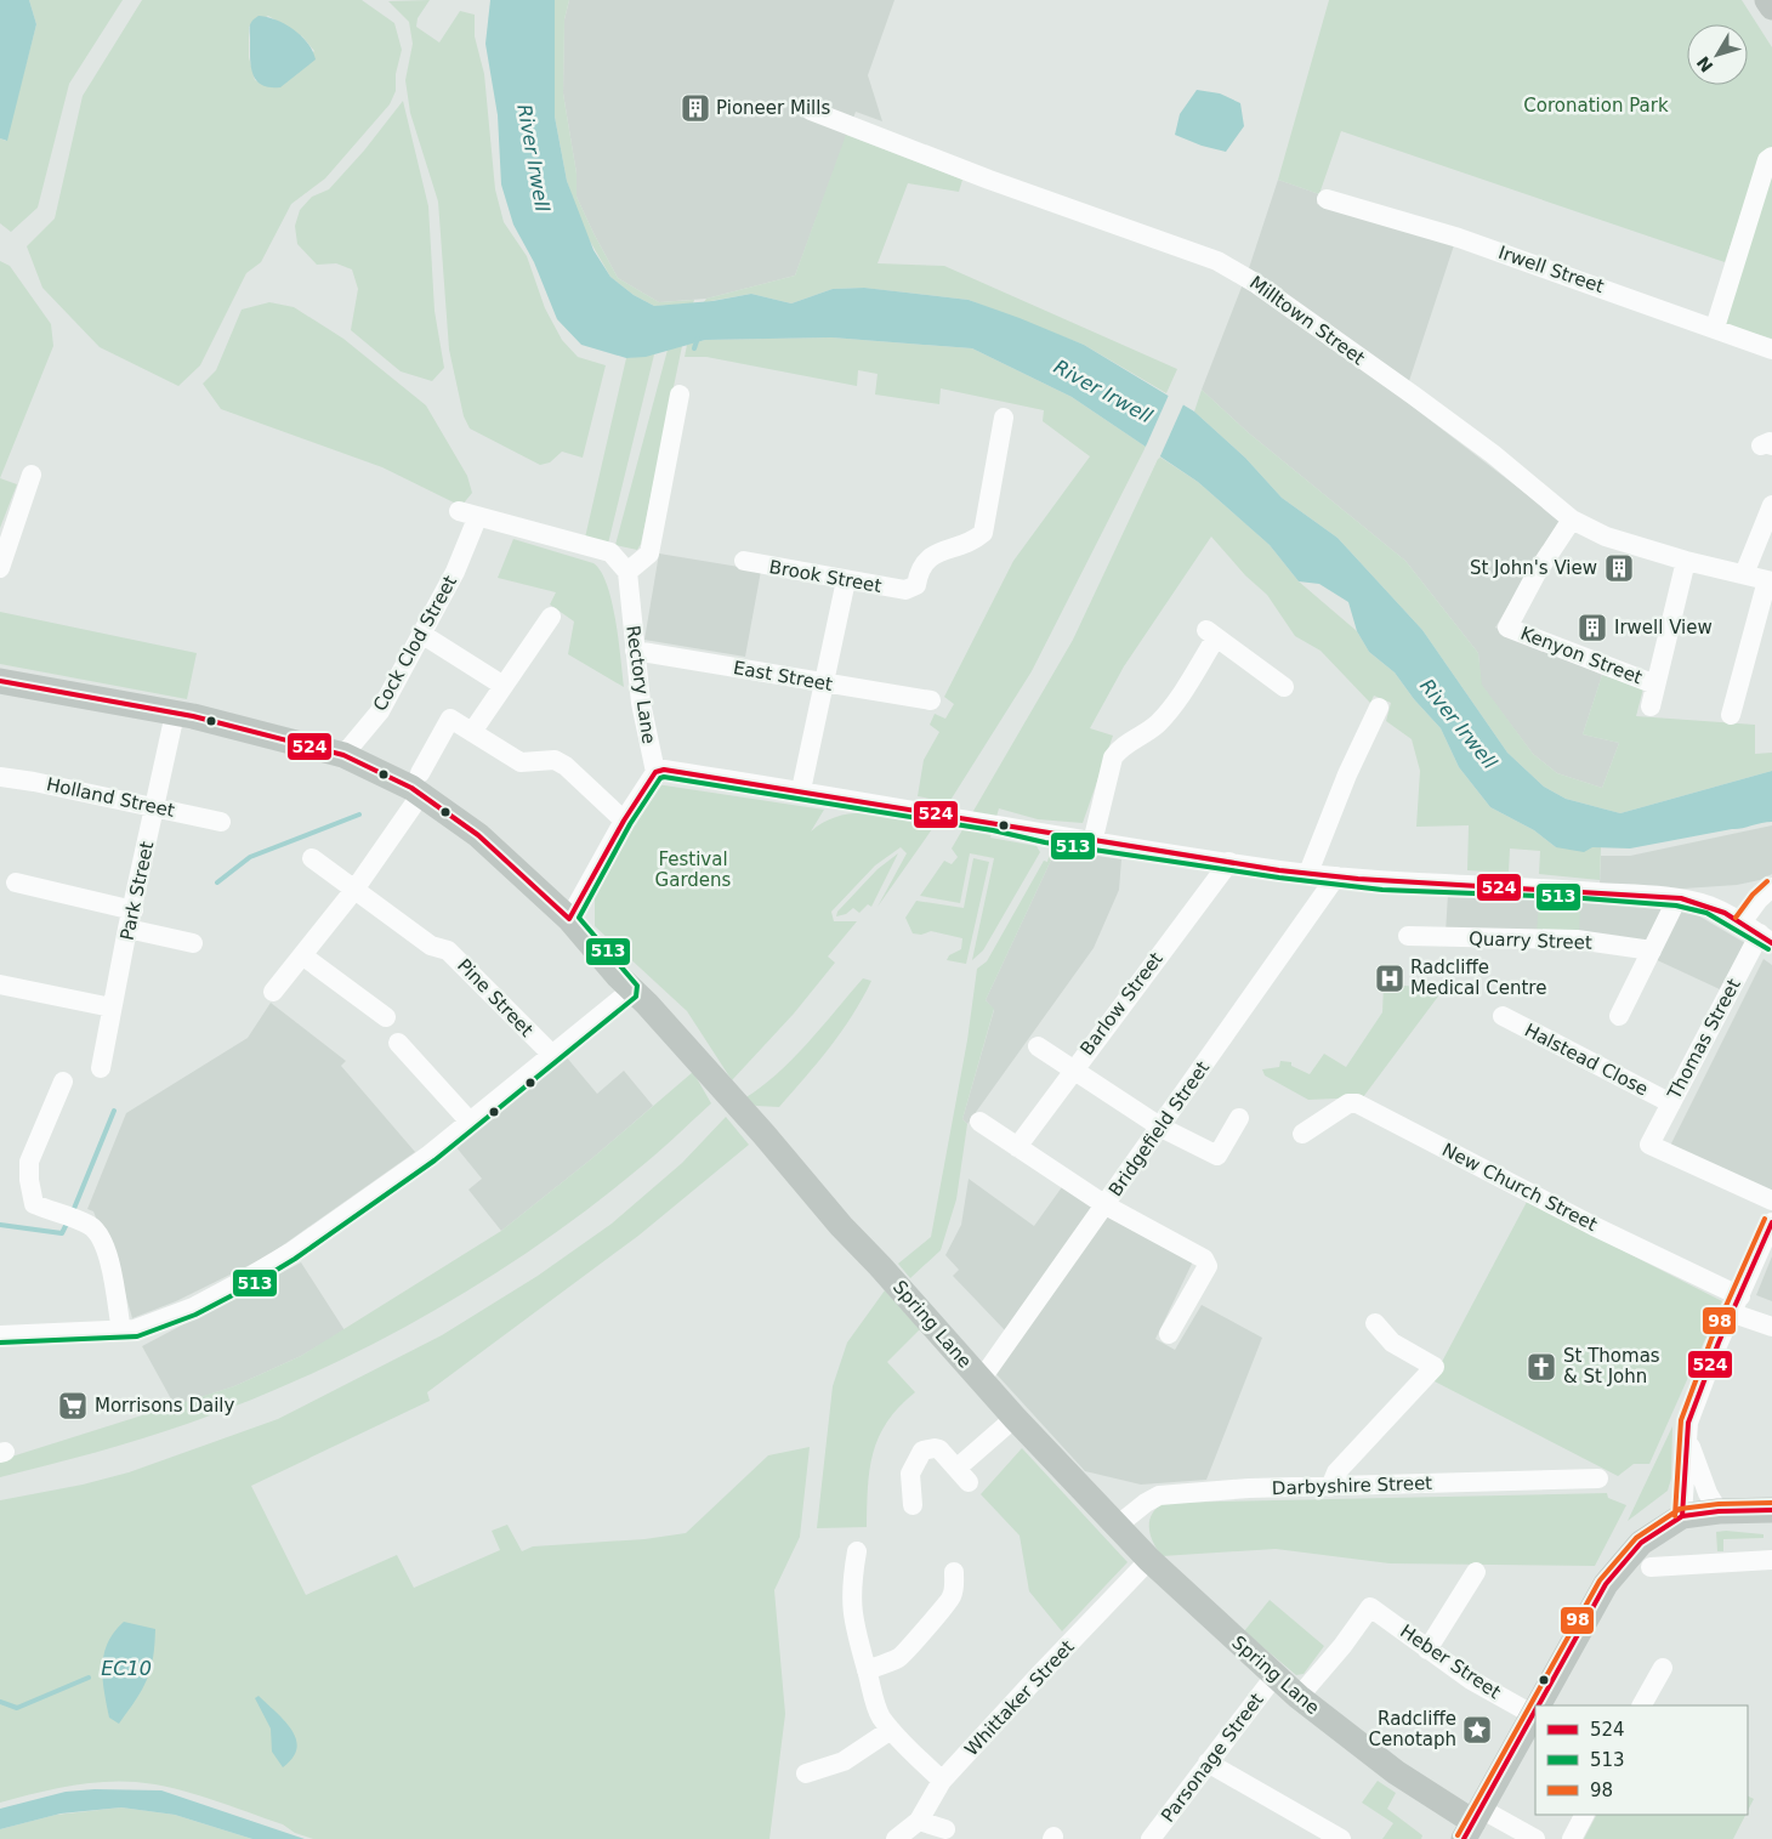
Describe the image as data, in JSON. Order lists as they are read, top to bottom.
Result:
{
  "streets": {
    "main road": ["Spring Lane"],
    "street": [
      "Irwell Street",
      "Milltown Street",
      "Brook Street",
      "Cock Clod Street",
      "Kenyon Street",
      "East Street",
      "Rectory Lane",
      "Holland Street",
      "Park Street",
      "Quarry Street",
      "Pine Street",
      "Barlow Street",
      "Thomas Street",
      "Halstead Close",
      "Bridgefield Street",
      "New Church Street",
      "Darbyshire Street",
      "Heber Street",
      "Whittaker Street",
      "Parsonage Street"
    ]
  },
  "crossings": [
    ["Milltown Street", "Kenyon Street"],
    ["Cock Clod Street", "Spring Lane"],
    ["East Street", "Rectory Lane"],
    ["Holland Street", "Park Street"],
    ["Park Street", "Spring Lane"],
    ["Thomas Street", "Halstead Close"],
    ["Bridgefield Street", "Spring Lane"],
    ["Spring Lane", "Darbyshire Street"],
    ["Spring Lane", "Heber Street"],
    ["Spring Lane", "Whittaker Street"],
    ["Spring Lane", "Parsonage Street"]
  ],
  "water": ["River Irwell", "EC10"],
  "parks": ["Coronation Park", "Festival Gardens"],
  "places": {
    "building": ["Pioneer Mills", "St John's View", "Irwell View"],
    "hospital": ["Radcliffe Medical Centre"],
    "church": ["St Thomas & St John"],
    "supermarket": ["Morrisons Daily"],
    "place": ["Radcliffe Cenotaph"]
  },
  "lines": ["transit line 524", "transit line 513", "transit line 98"],
  "legend": ["524", "513", "98"],
  "north": "bottom left"
}
